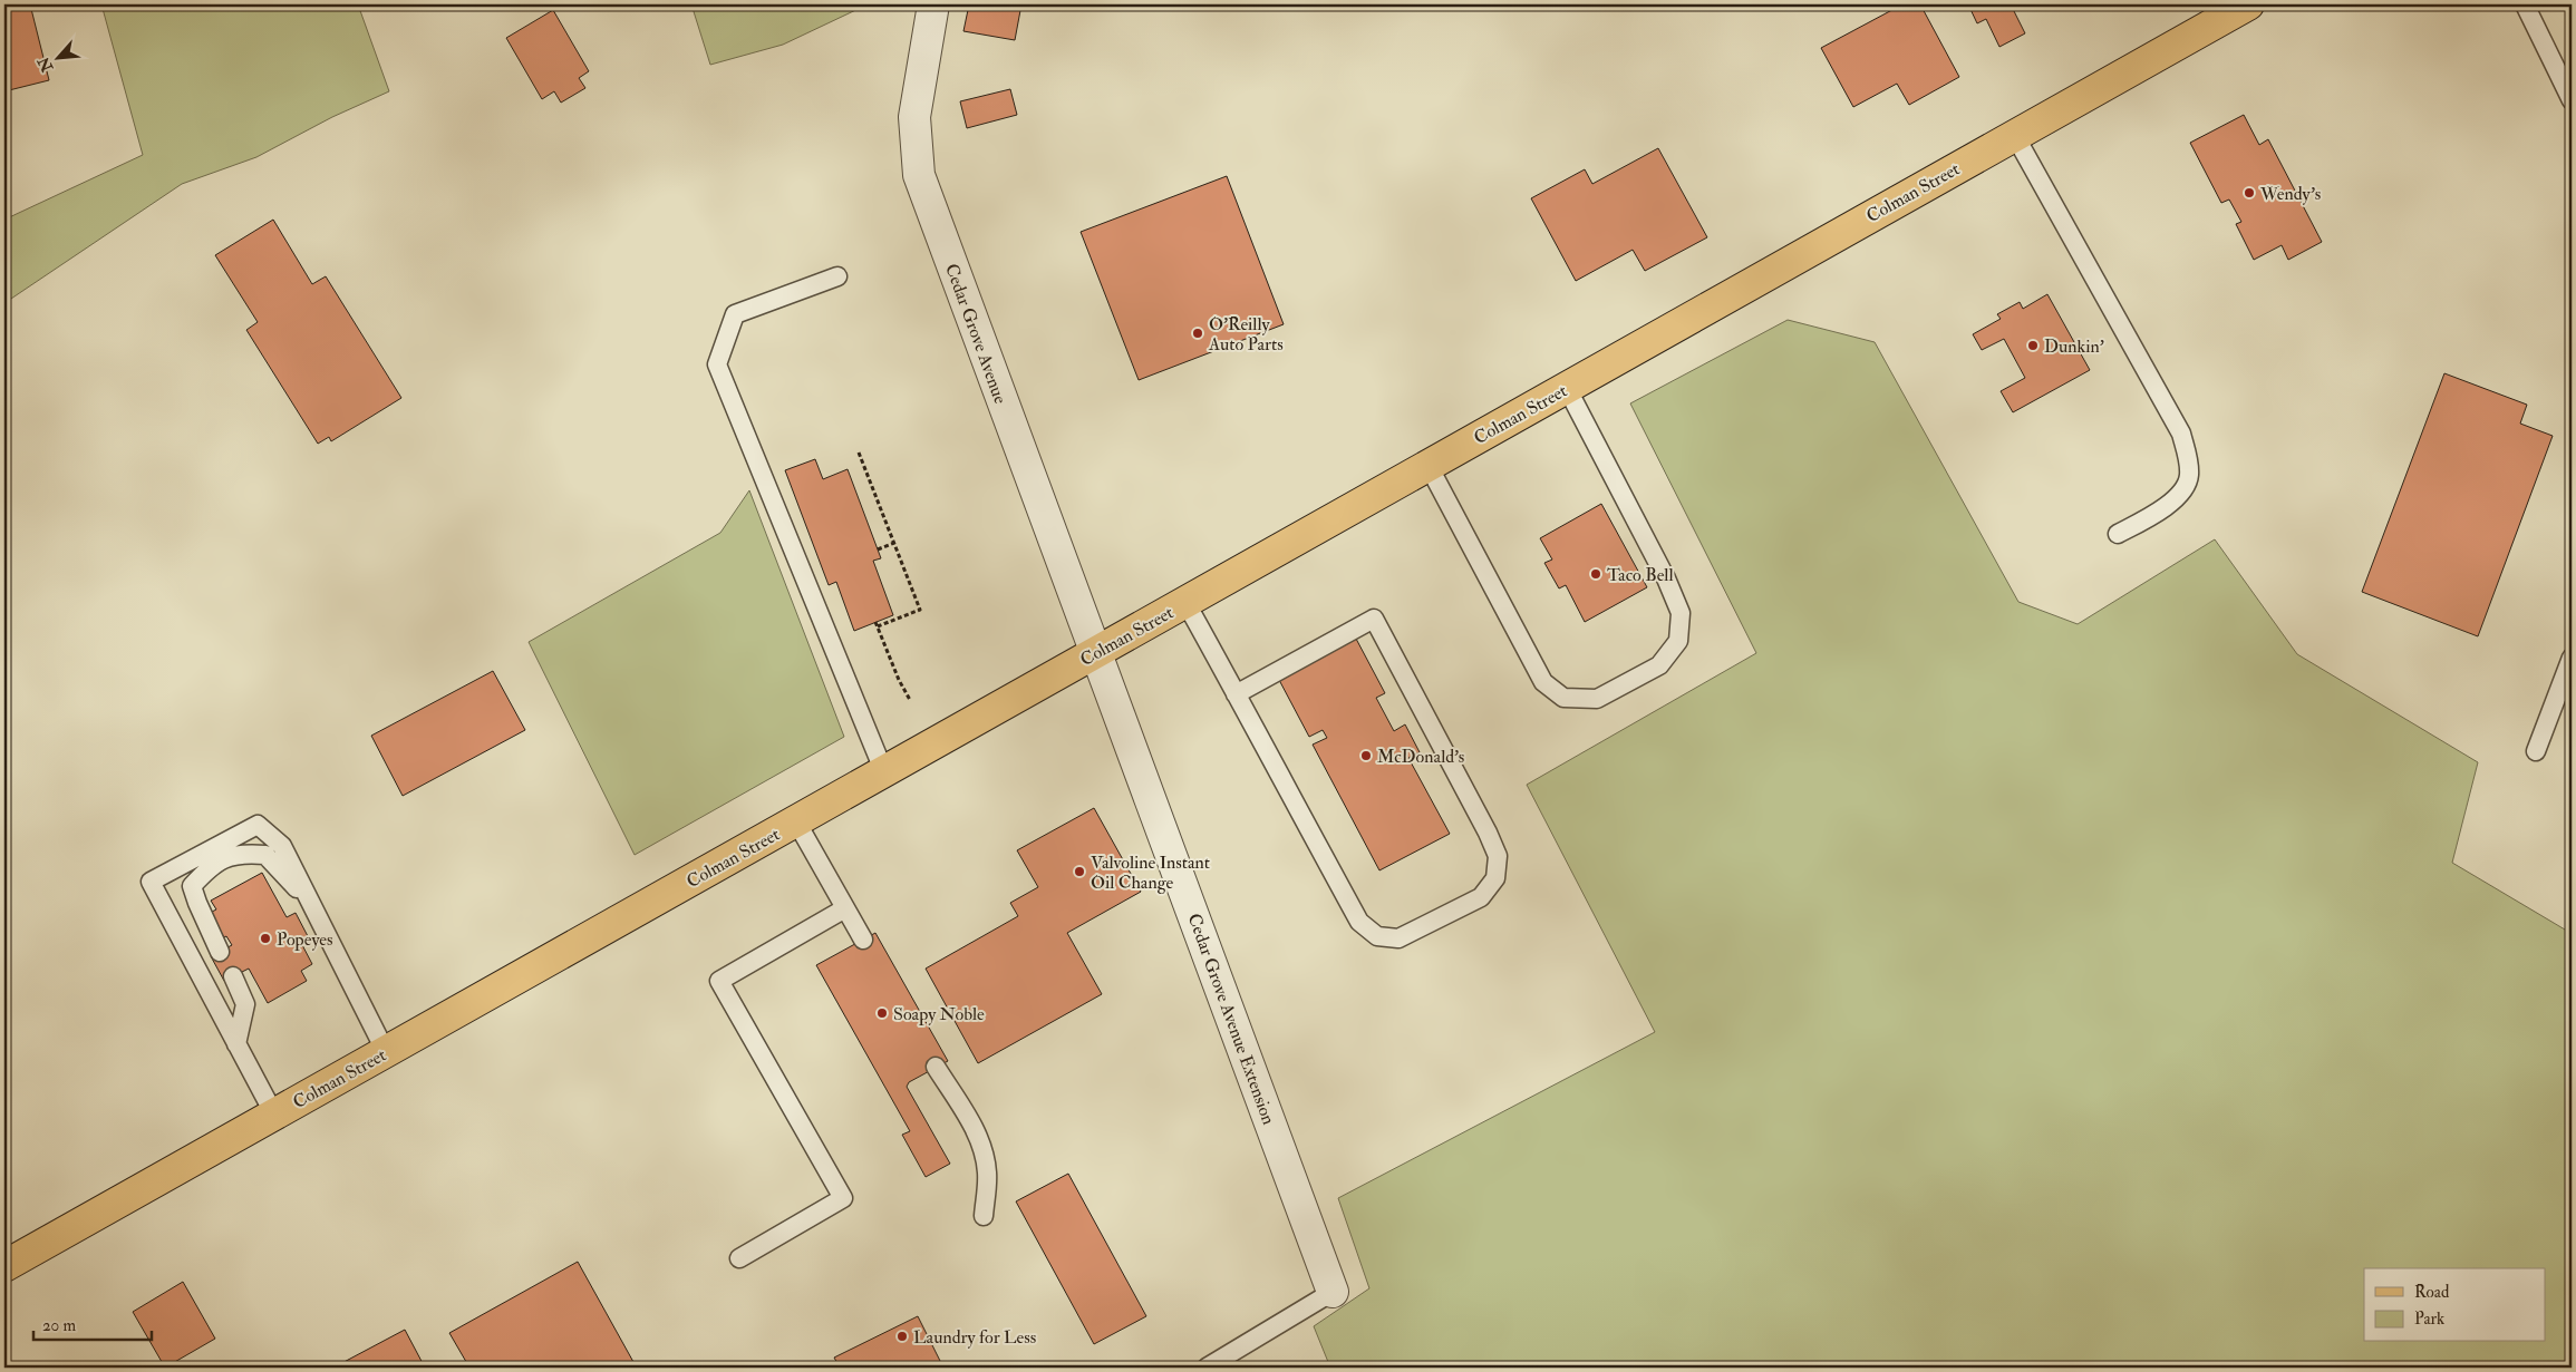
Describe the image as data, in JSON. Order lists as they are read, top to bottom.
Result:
{
  "streets": {
    "main road": ["Colman Street"],
    "street": ["Cedar Grove Avenue", "Cedar Grove Avenue Extension"]
  },
  "crossings": [
    ["Colman Street", "Cedar Grove Avenue"],
    ["Colman Street", "Cedar Grove Avenue Extension"],
    ["Cedar Grove Avenue", "Cedar Grove Avenue Extension"]
  ],
  "places": [
    "Wendy's",
    "O'Reilly Auto Parts",
    "Dunkin'",
    "Taco Bell",
    "McDonald's",
    "Valvoline Instant Oil Change",
    "Popeyes",
    "Soapy Noble",
    "Laundry for Less"
  ],
  "legend": ["Road", "Park"],
  "scale_bar": "20 m",
  "north": "bottom left"
}
